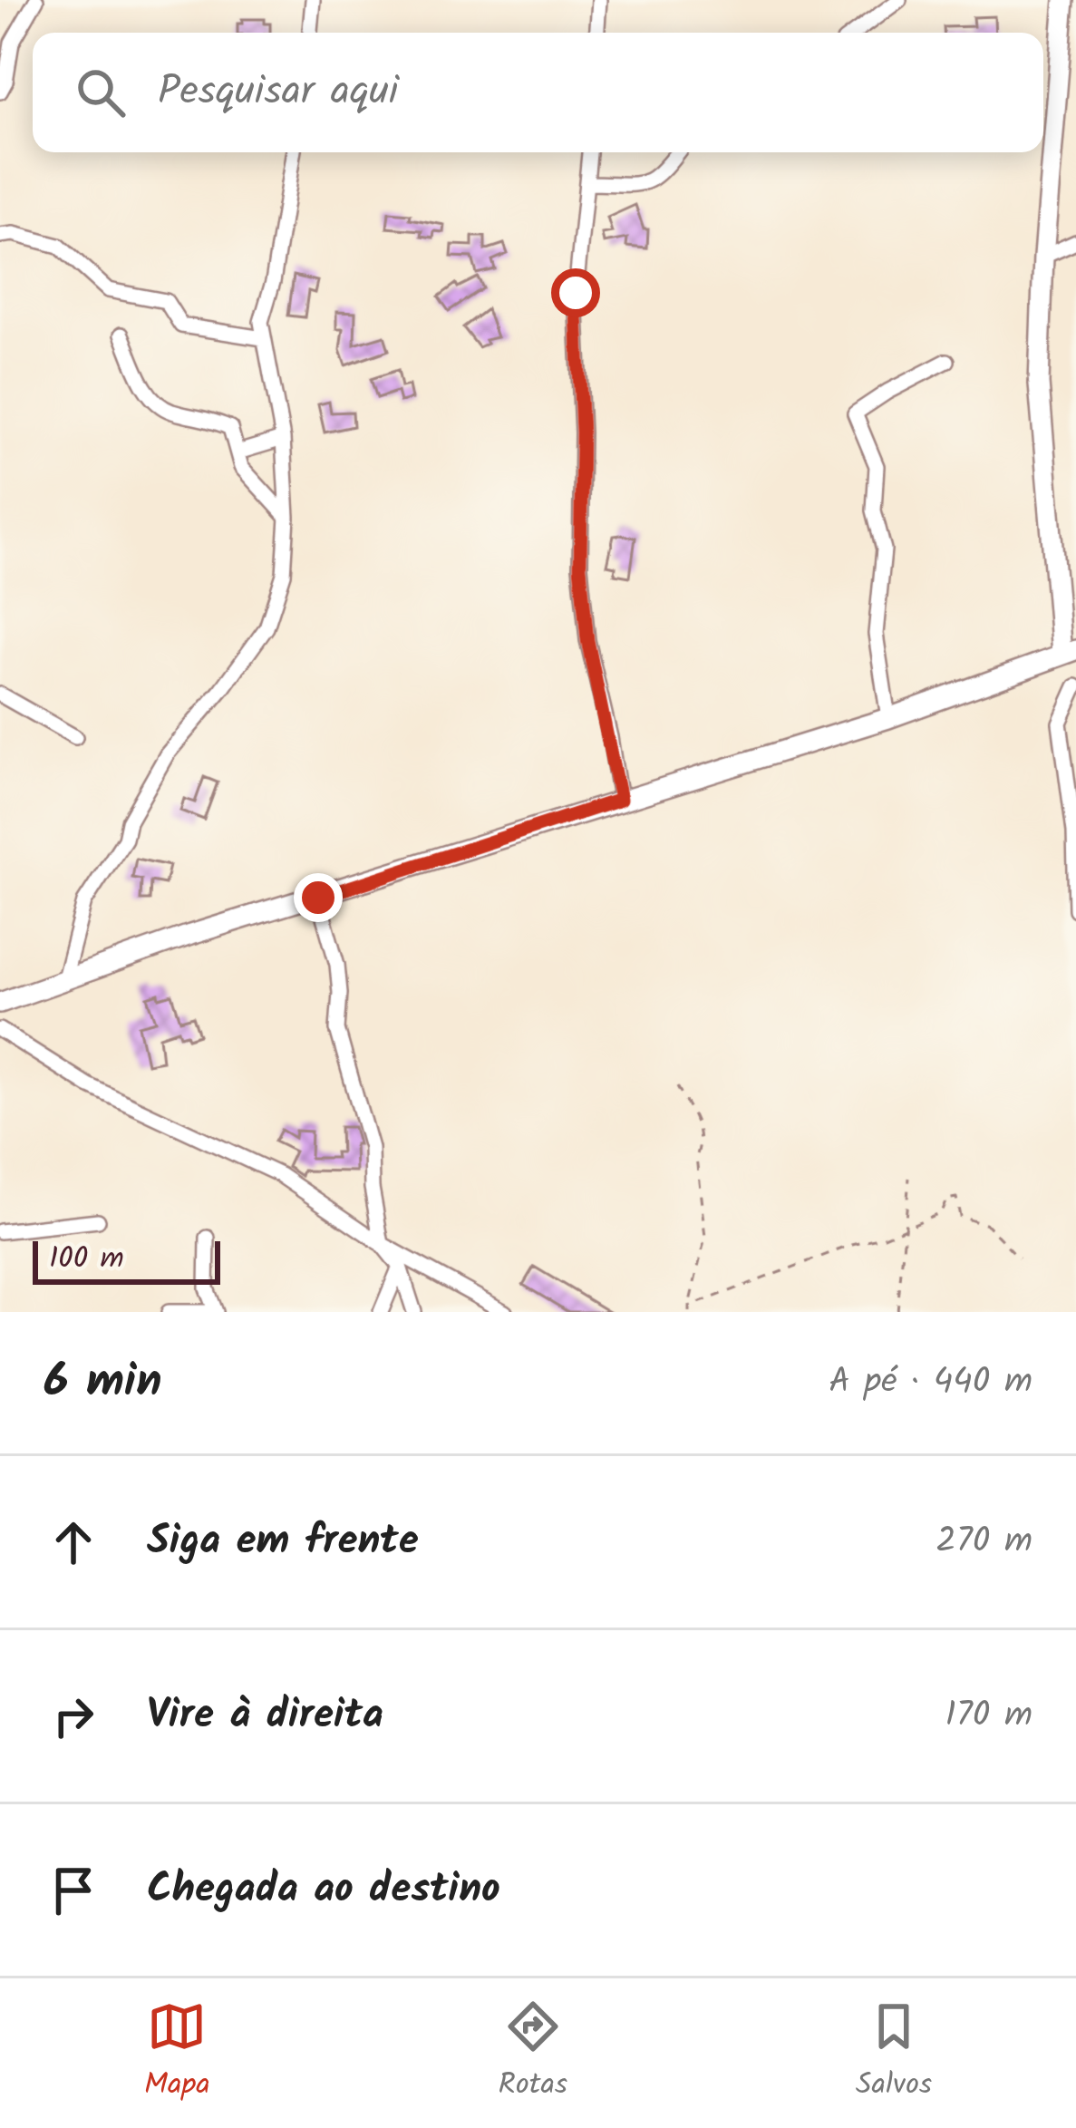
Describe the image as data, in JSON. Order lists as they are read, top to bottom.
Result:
{
  "scale_bar": "100 m",
  "page": {
    "search": "Pesquisar aqui",
    "scale": "100 m",
    "heading": ["6 min", "A pé · 440 m"],
    "list": [
      ["Siga em frente", "270 m"],
      ["Vire à direita", "170 m"],
      "Chegada ao destino"
    ],
    "nav": ["Mapa", "Rotas", "Salvos"]
  }
}
